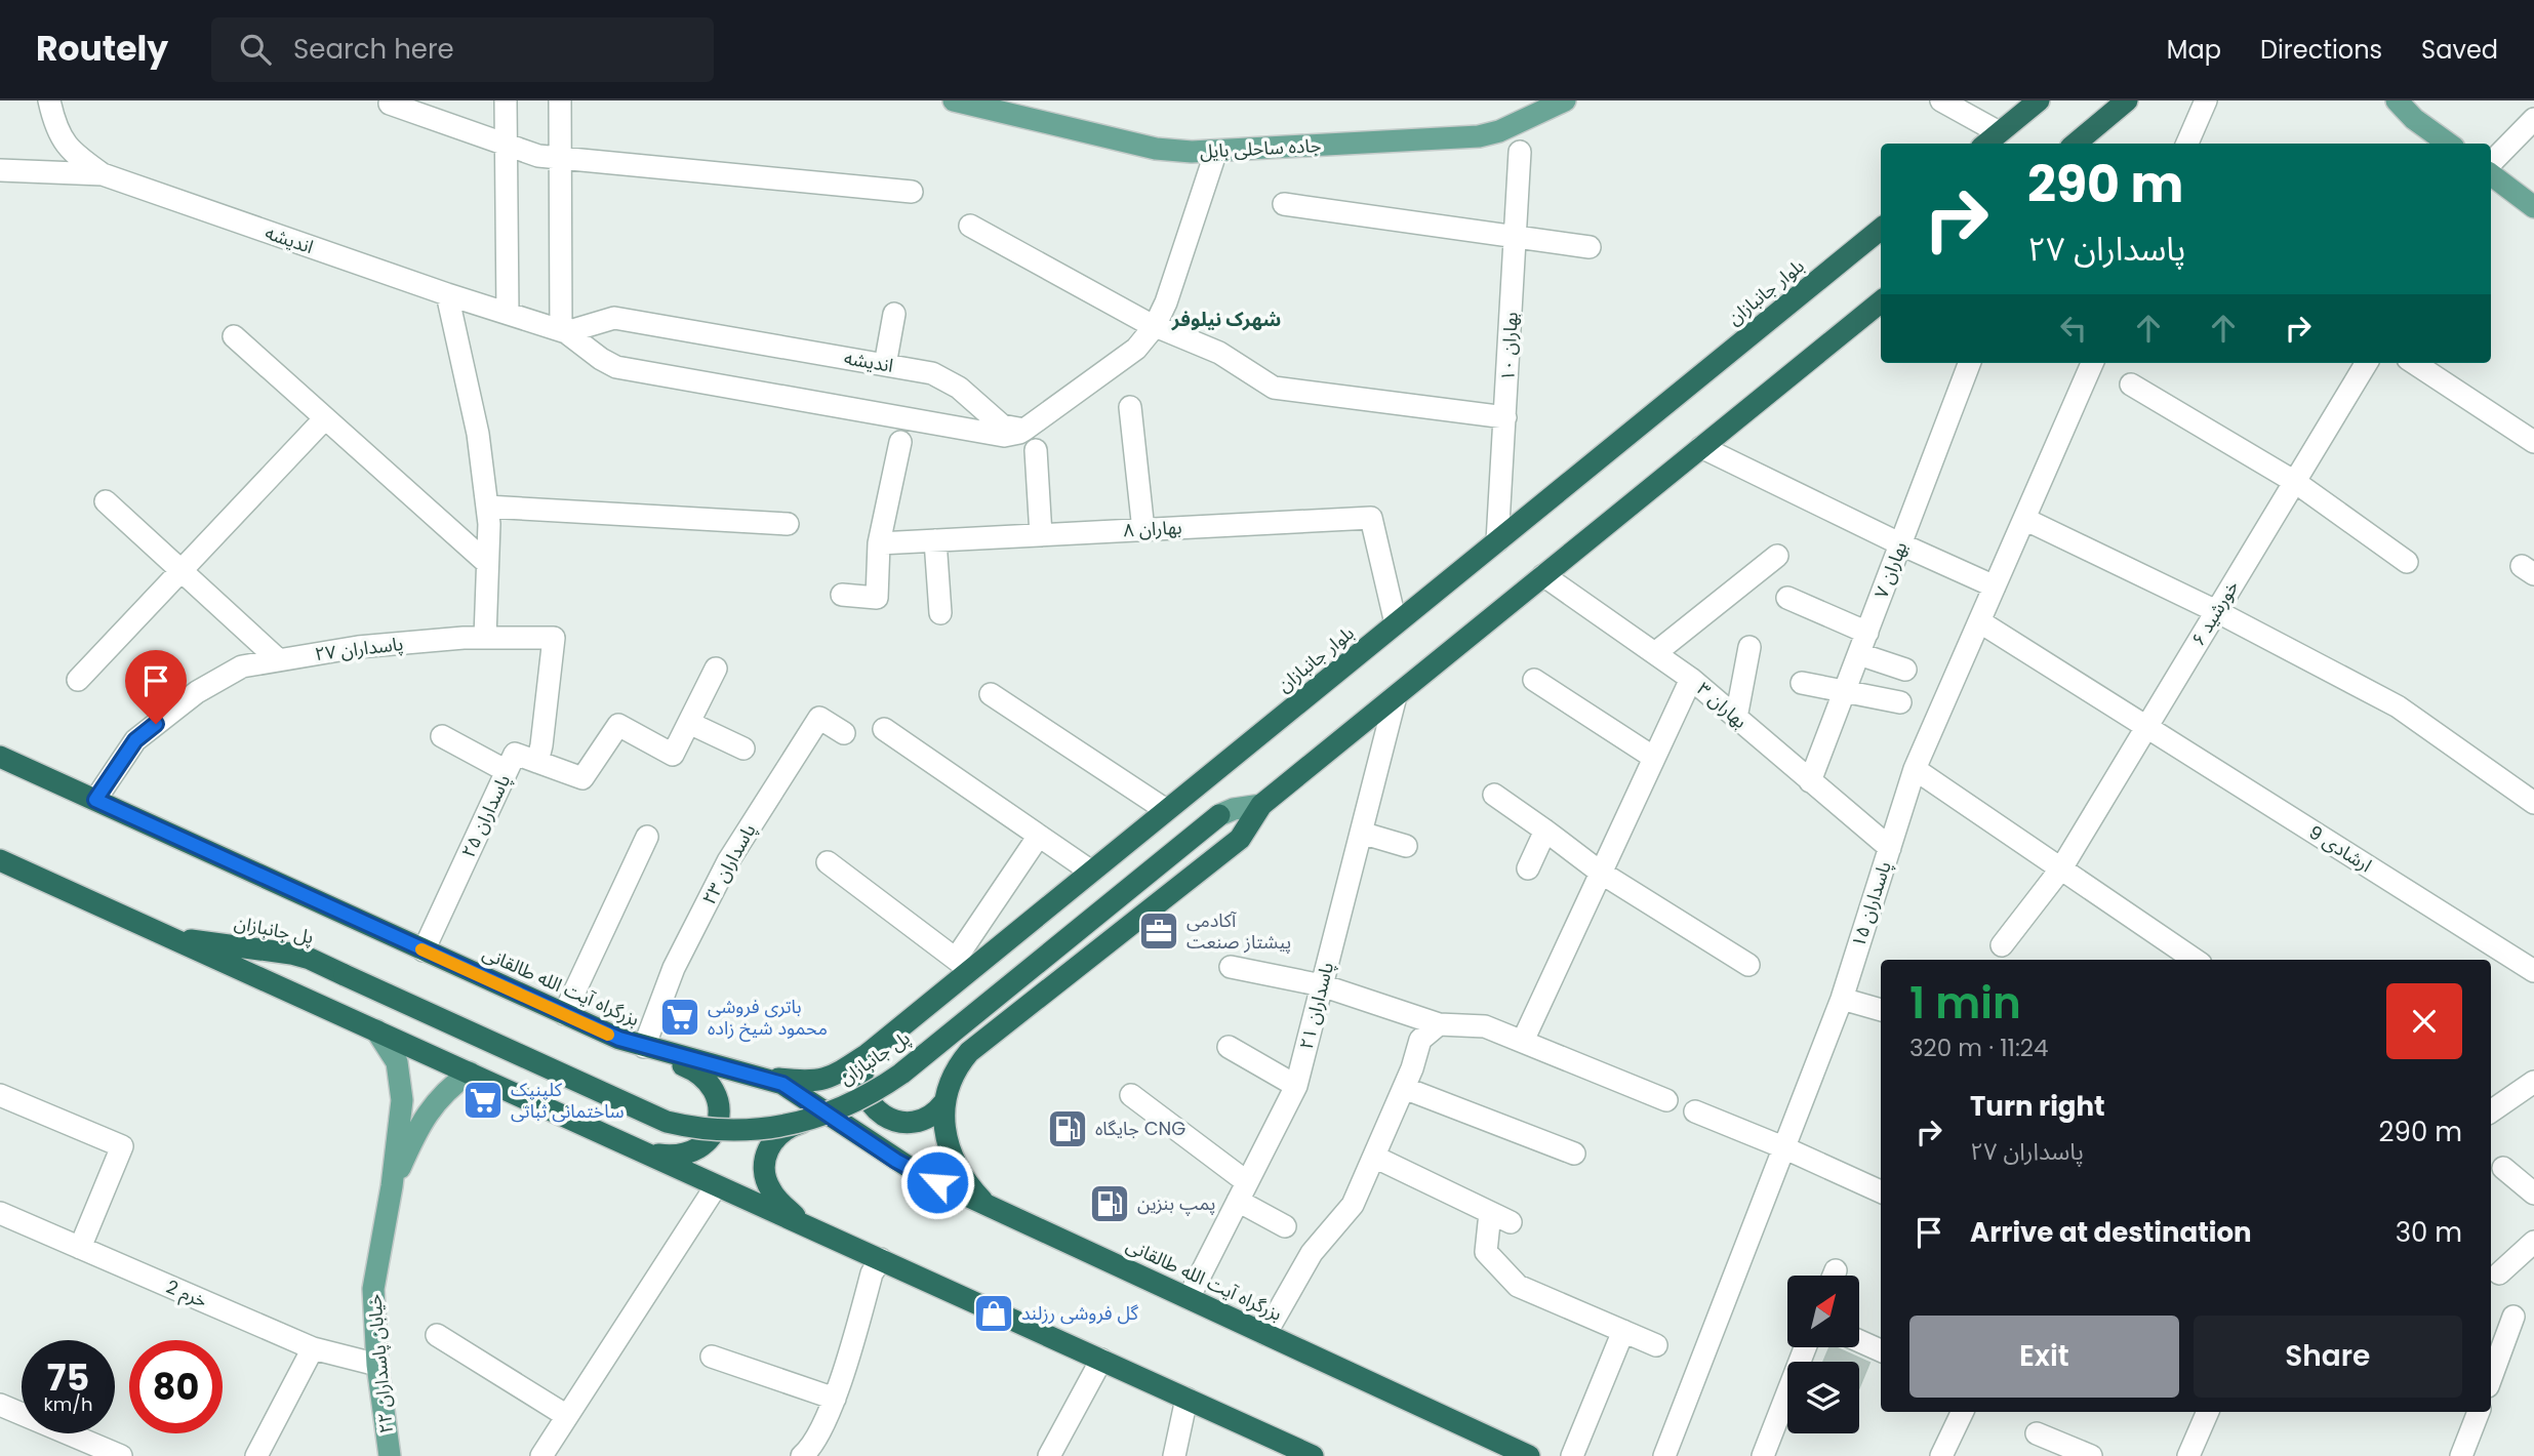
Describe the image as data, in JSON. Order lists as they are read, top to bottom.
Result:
{
  "streets": {
    "highway": ["بلوار جانبازان", "پل جانبازان", "بزرگراه آیت الله طالقانی"],
    "main road": ["جاده ساحلی بایل", "خیابان پاسداران ۲۲"],
    "street": [
      "اندیشه",
      "بهاران ۱۰",
      "بهاران ۸",
      "بهاران ۷",
      "خورشید ۶",
      "پاسداران ۲۷",
      "بهاران ۳",
      "پاسداران ۲۵",
      "ارشادی 9",
      "پاسداران ۲۳",
      "پاسداران ۱۵",
      "پاسداران ۲۱",
      "خرم 2"
    ]
  },
  "crossings": [
    ["بلوار جانبازان", "بهاران ۱۰"],
    ["بلوار جانبازان", "بهاران ۸"],
    ["بلوار جانبازان", "بزرگراه آیت الله طالقانی"],
    ["بهاران ۷", "بهاران ۳"],
    ["خورشید ۶", "ارشادی 9"],
    ["پاسداران ۲۷", "پاسداران ۲۵"],
    ["پاسداران ۲۷", "بزرگراه آیت الله طالقانی"],
    ["بهاران ۳", "پاسداران ۱۵"],
    ["پاسداران ۲۵", "بزرگراه آیت الله طالقانی"],
    ["ارشادی 9", "پاسداران ۱۵"],
    ["پاسداران ۲۳", "بزرگراه آیت الله طالقانی"],
    ["بزرگراه آیت الله طالقانی", "پاسداران ۲۱"],
    ["خرم 2", "خیابان پاسداران ۲۲"]
  ],
  "districts": ["شهرک نیلوفر"],
  "places": {
    "office": ["آکادمی پیشتاز صنعت"],
    "supermarket": ["باتری فروشی محمود شیخ زاده", "کلینیک ساختمانی ثباتی"],
    "fuel station": ["جایگاه CNG", "پمپ بنزین"],
    "shop": ["گل فروشی رزلند"]
  },
  "north": "top right",
  "page": {
    "header": "Routely",
    "search": "Search here",
    "nav": ["Map", "Directions", "Saved"],
    "turn": ["290 m", "پاسداران ۲۷"],
    "heading": ["1 min", "320 m · 11:24"],
    "list": [
      {
        "name": "Turn right",
        "note": "پاسداران ۲۷",
        "value": "290 m"
      },
      {
        "name": "Arrive at destination",
        "value": "30 m"
      }
    ],
    "buttons": ["Exit", "Share"],
    "speed": "75 km/h",
    "limit": "80"
  }
}
